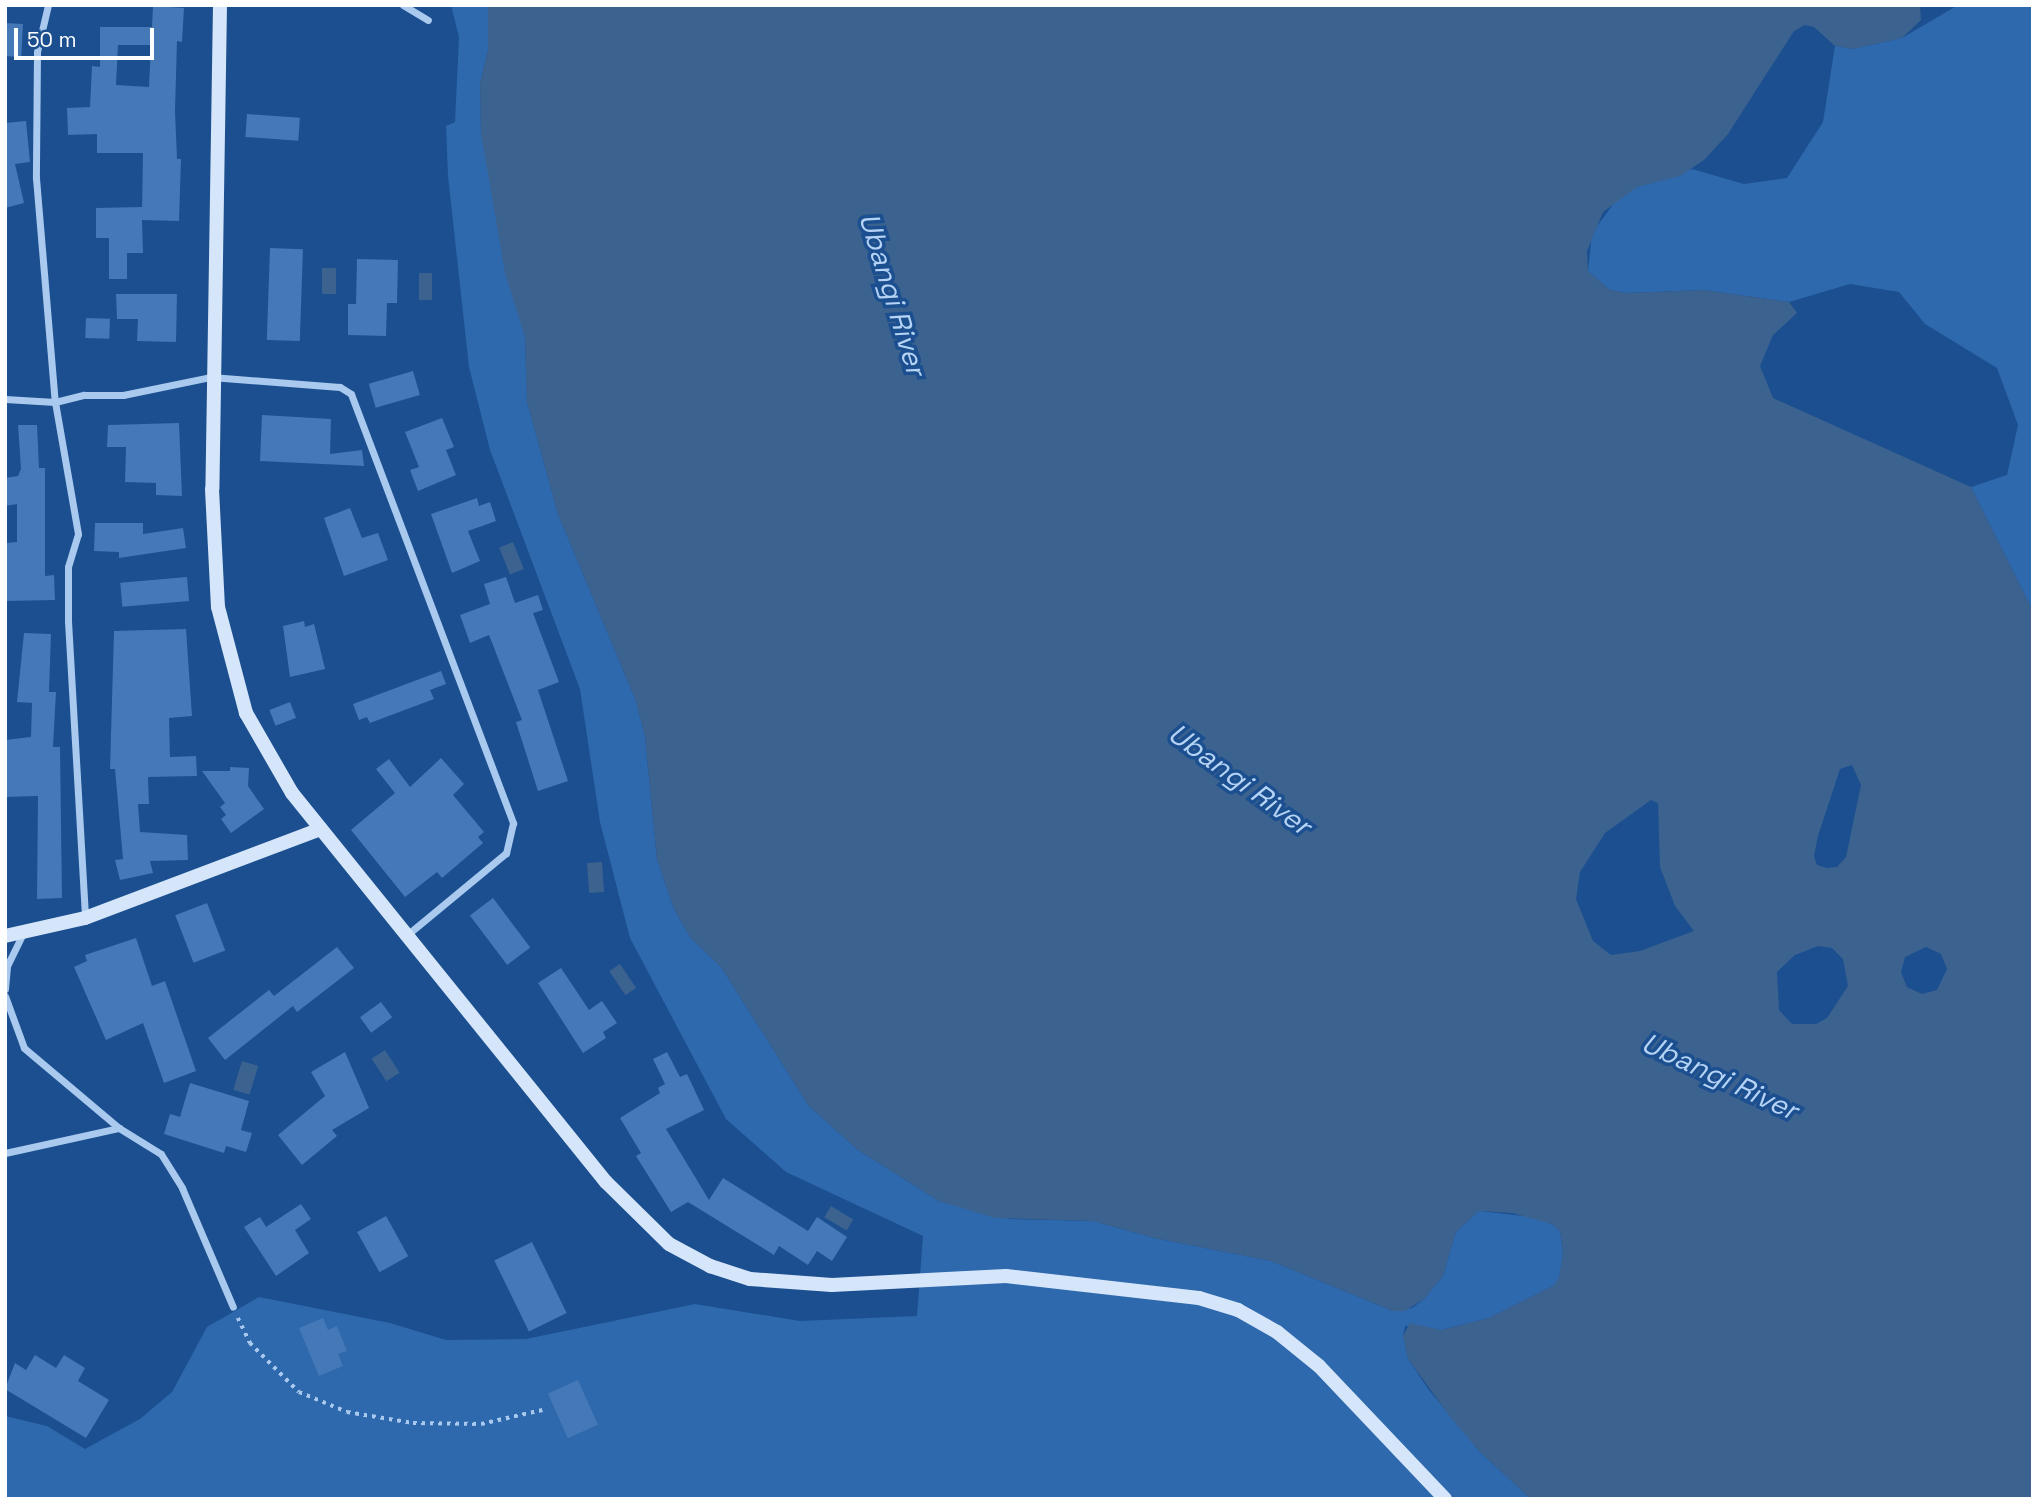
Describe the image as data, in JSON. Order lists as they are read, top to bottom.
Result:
{
  "water": ["Ubangi River"],
  "scale_bar": "50 m"
}
